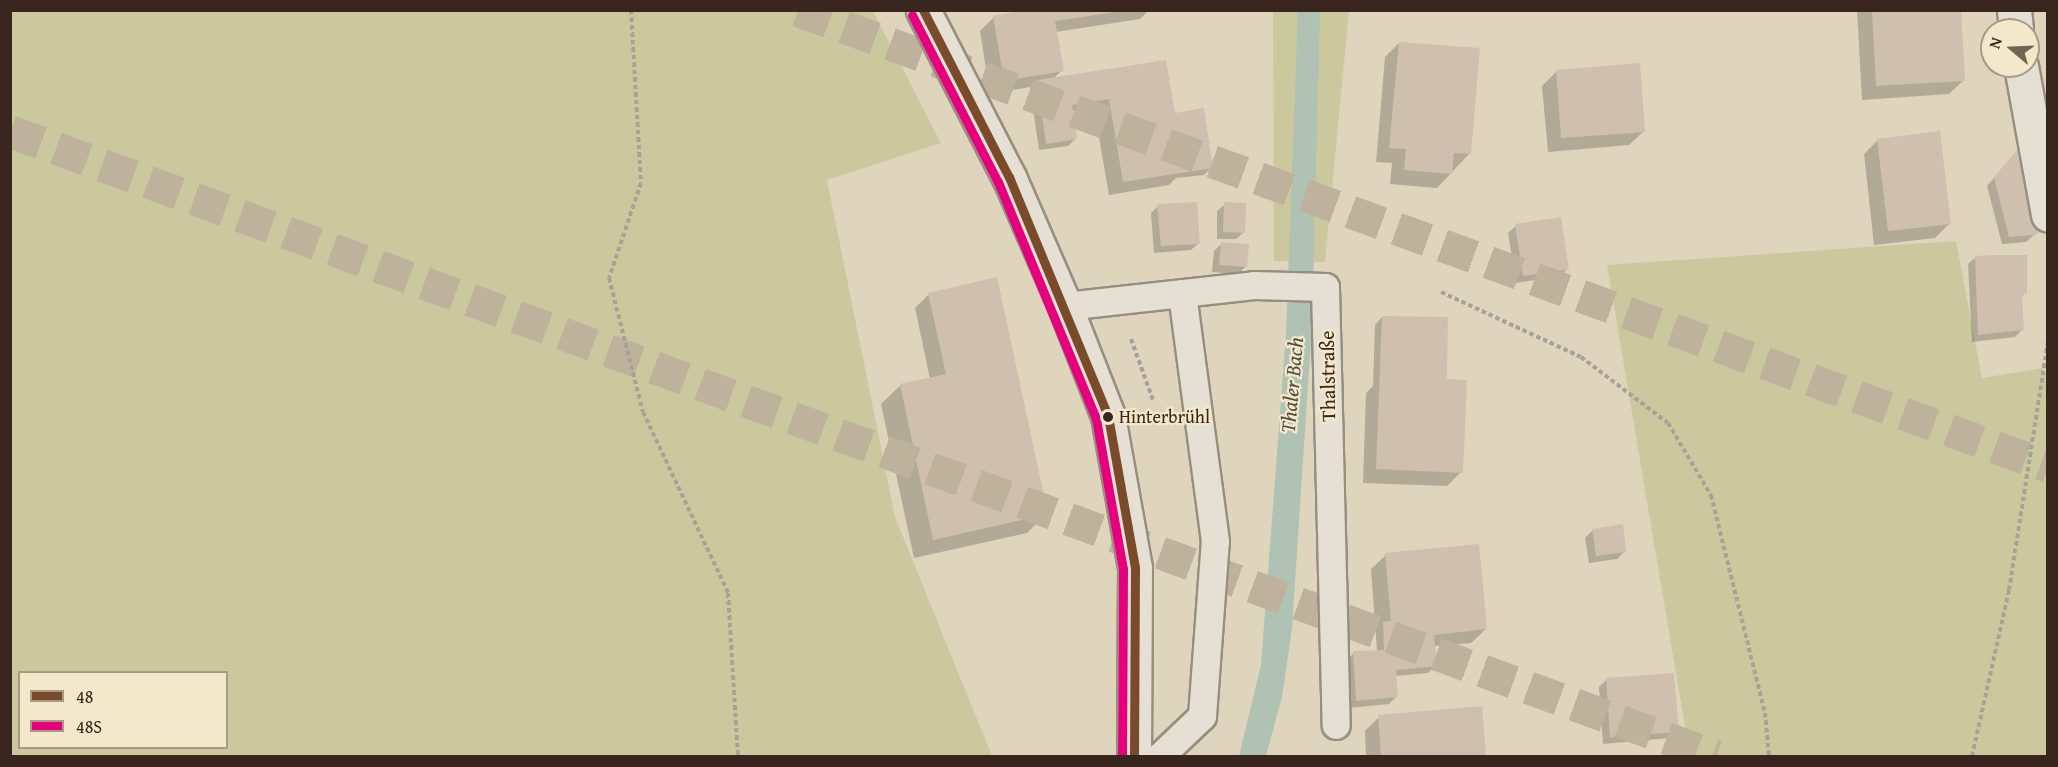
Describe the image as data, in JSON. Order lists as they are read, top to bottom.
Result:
{
  "streets": {
    "lane": ["Thalstraße"]
  },
  "water": ["Thaler Bach"],
  "places": ["Hinterbrühl"],
  "lines": ["transit line 48", "transit line 48S"],
  "legend": ["48", "48S"],
  "north": "left"
}
